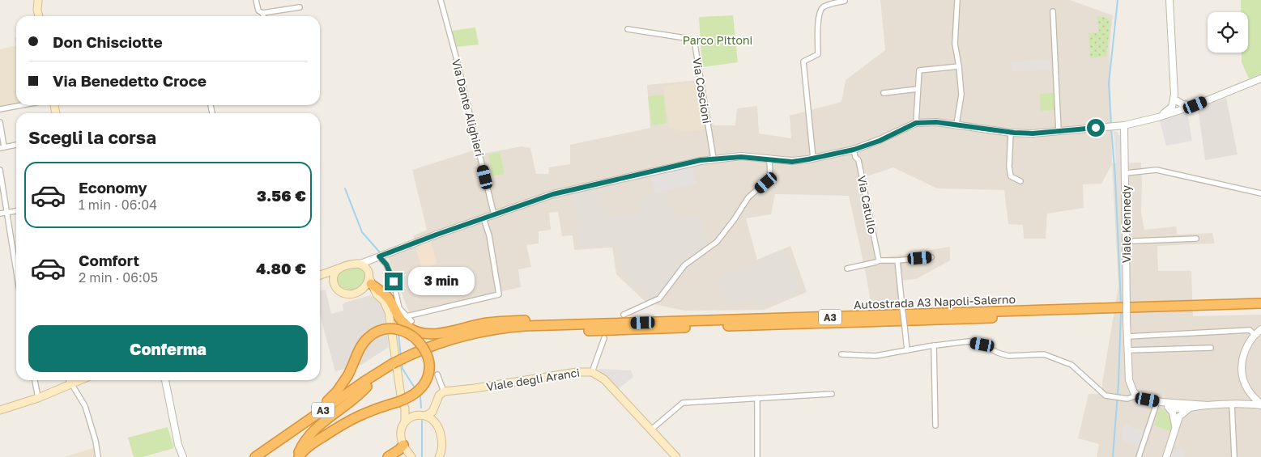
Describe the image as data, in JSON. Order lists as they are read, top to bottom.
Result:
{
  "streets": {
    "highway": ["Autostrada A3 Napoli-Salerno", "A3"],
    "main road": ["Viale degli Aranci"],
    "street": [
      "Via Coscioni",
      "Via Dante Alighieri",
      "Via Catullo",
      "Viale Kennedy"
    ]
  },
  "parks": ["Parco Pittoni"],
  "page": {
    "banner": ["Don Chisciotte", "Via Benedetto Croce"],
    "heading": "Scegli la corsa",
    "list": [
      {
        "name": "Economy",
        "note": "1 min · 06:04",
        "value": "3.56 €"
      },
      {
        "name": "Comfort",
        "note": "2 min · 06:05",
        "value": "4.80 €"
      }
    ],
    "bubble": "3 min",
    "buttons": "Conferma"
  }
}
